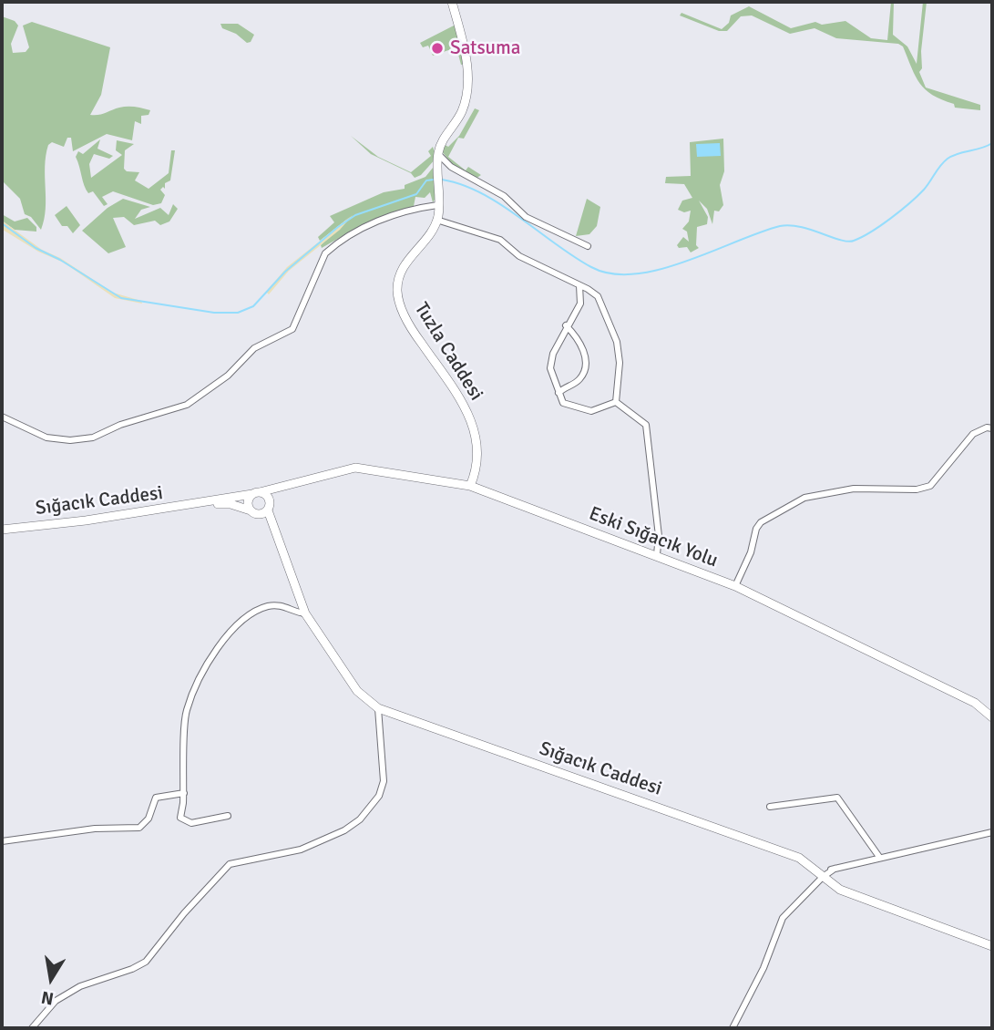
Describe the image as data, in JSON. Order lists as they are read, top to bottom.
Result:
{
  "streets": {
    "main road": ["Tuzla Caddesi", "Sığacık Caddesi", "Eski Sığacık Yolu"]
  },
  "crossings": [
    ["Tuzla Caddesi", "Eski Sığacık Yolu"],
    ["Sığacık Caddesi", "Eski Sığacık Yolu"]
  ],
  "places": ["Satsuma"],
  "north": "bottom"
}
